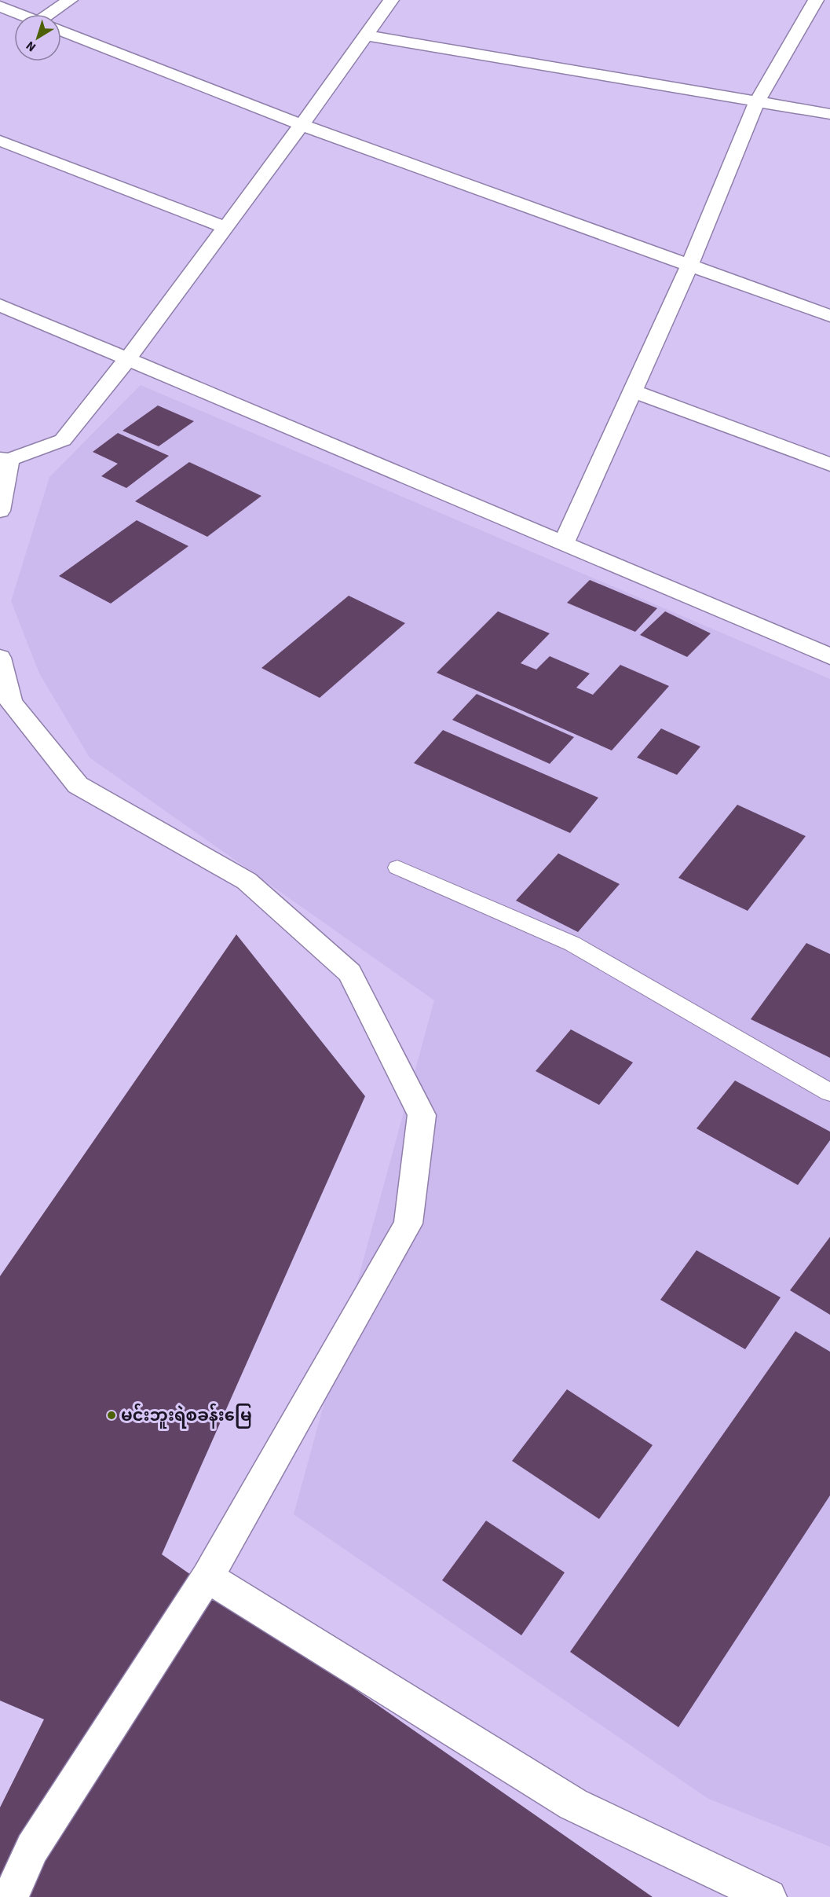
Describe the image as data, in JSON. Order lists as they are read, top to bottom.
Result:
{
  "places": ["မင်းဘူးရဲစခန်းမြေ"],
  "north": "bottom left"
}
